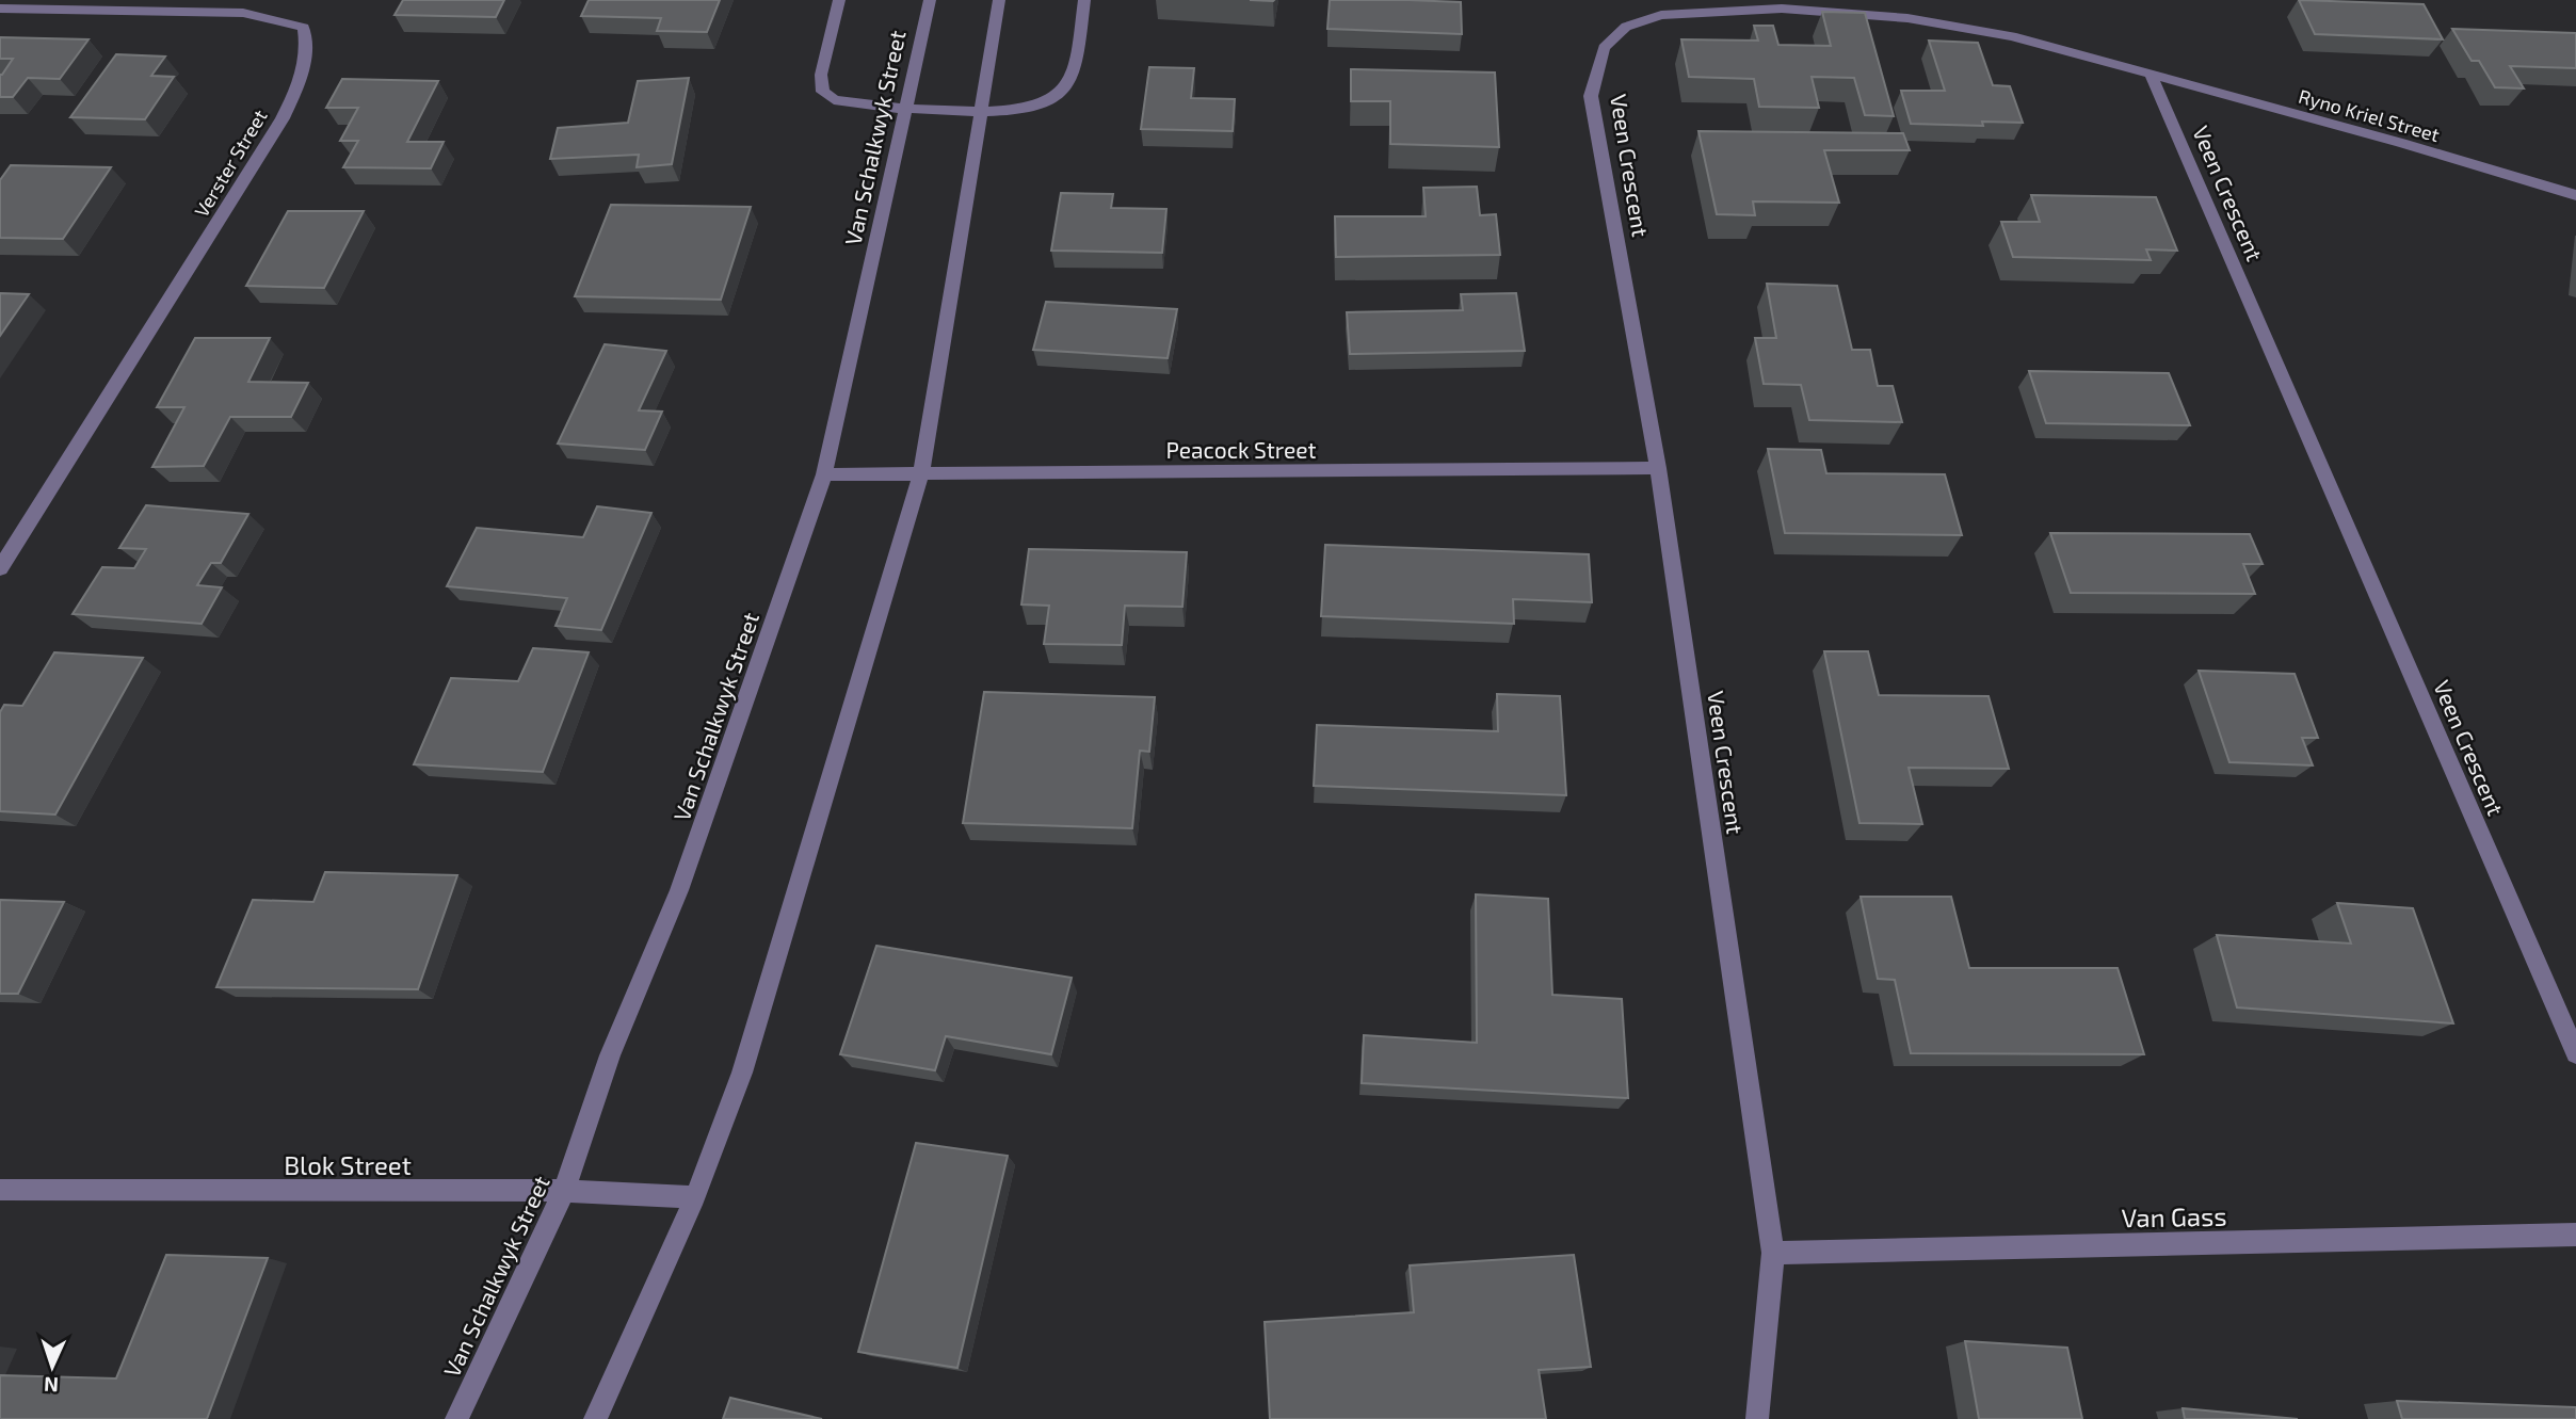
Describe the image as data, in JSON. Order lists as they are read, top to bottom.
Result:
{
  "streets": {
    "street": [
      "Ryno Kriel Street",
      "Van Schalkwyk Street",
      "Verster Street",
      "Veen Crescent",
      "Peacock Street",
      "Blok Street",
      "Van Gass"
    ]
  },
  "crossings": [
    ["Ryno Kriel Street", "Veen Crescent"],
    ["Van Schalkwyk Street", "Peacock Street"],
    ["Van Schalkwyk Street", "Blok Street"],
    ["Veen Crescent", "Peacock Street"],
    ["Veen Crescent", "Van Gass"]
  ],
  "north": "bottom"
}
